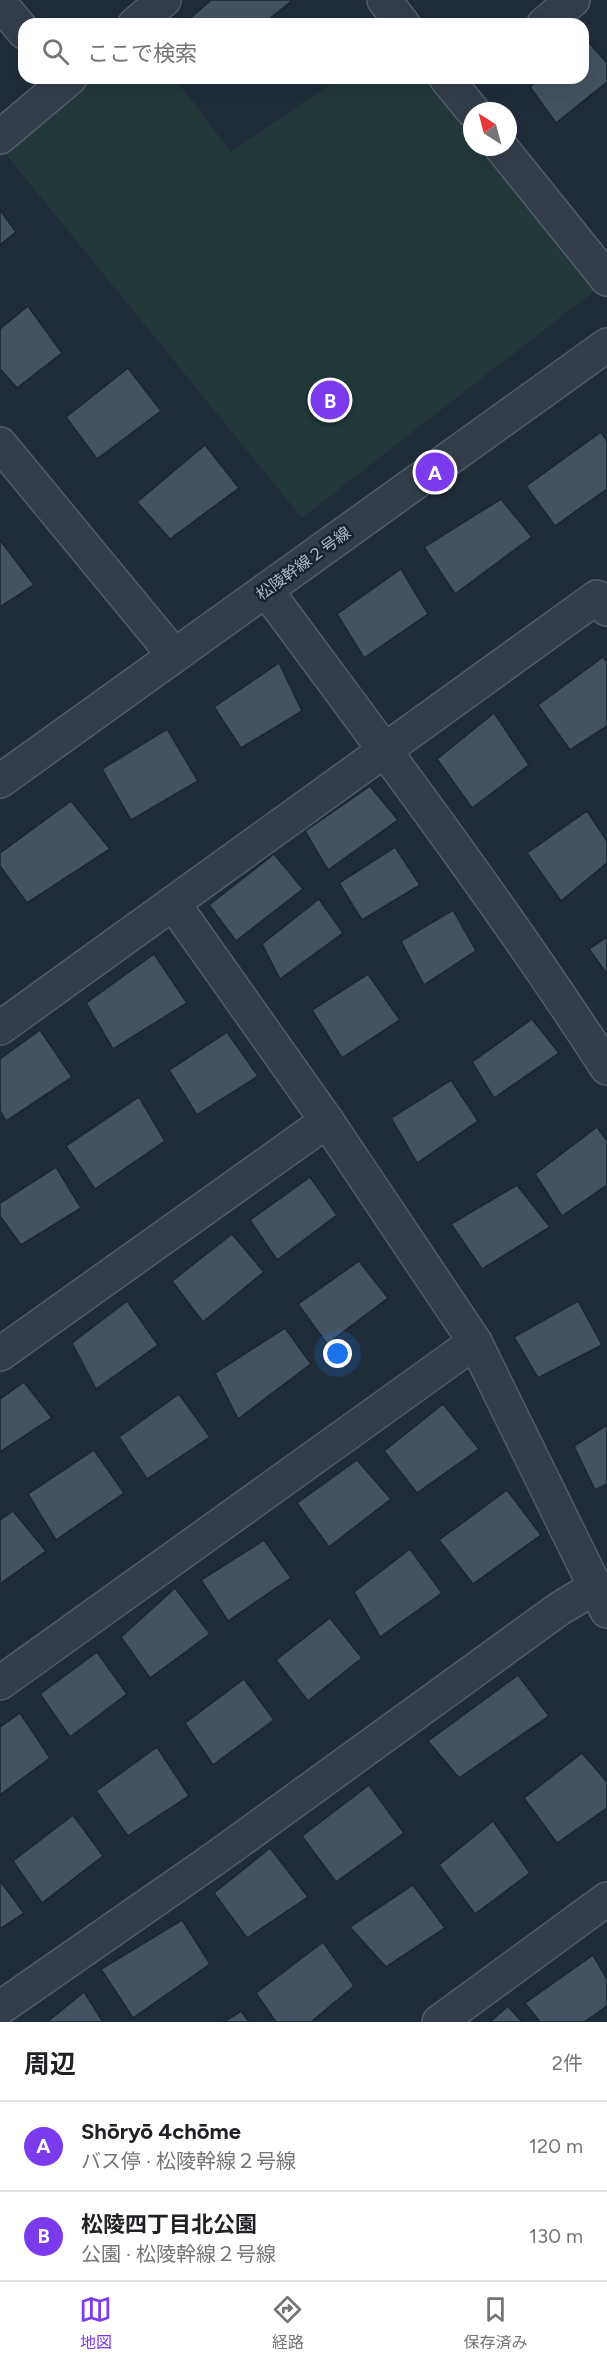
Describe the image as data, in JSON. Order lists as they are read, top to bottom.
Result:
{
  "streets": {
    "street": ["松陵幹線２号線"]
  },
  "north": "top left",
  "page": {
    "search": "ここで検索",
    "pins": ["B", "A"],
    "heading": ["周辺", "2件"],
    "list": [
      {
        "mark": "A",
        "name": "Shōryō 4chōme",
        "note": "バス停 · 松陵幹線２号線",
        "value": "120 m"
      },
      {
        "mark": "B",
        "name": "松陵四丁目北公園",
        "note": "公園 · 松陵幹線２号線",
        "value": "130 m"
      }
    ],
    "nav": ["地図", "経路", "保存済み"]
  }
}
